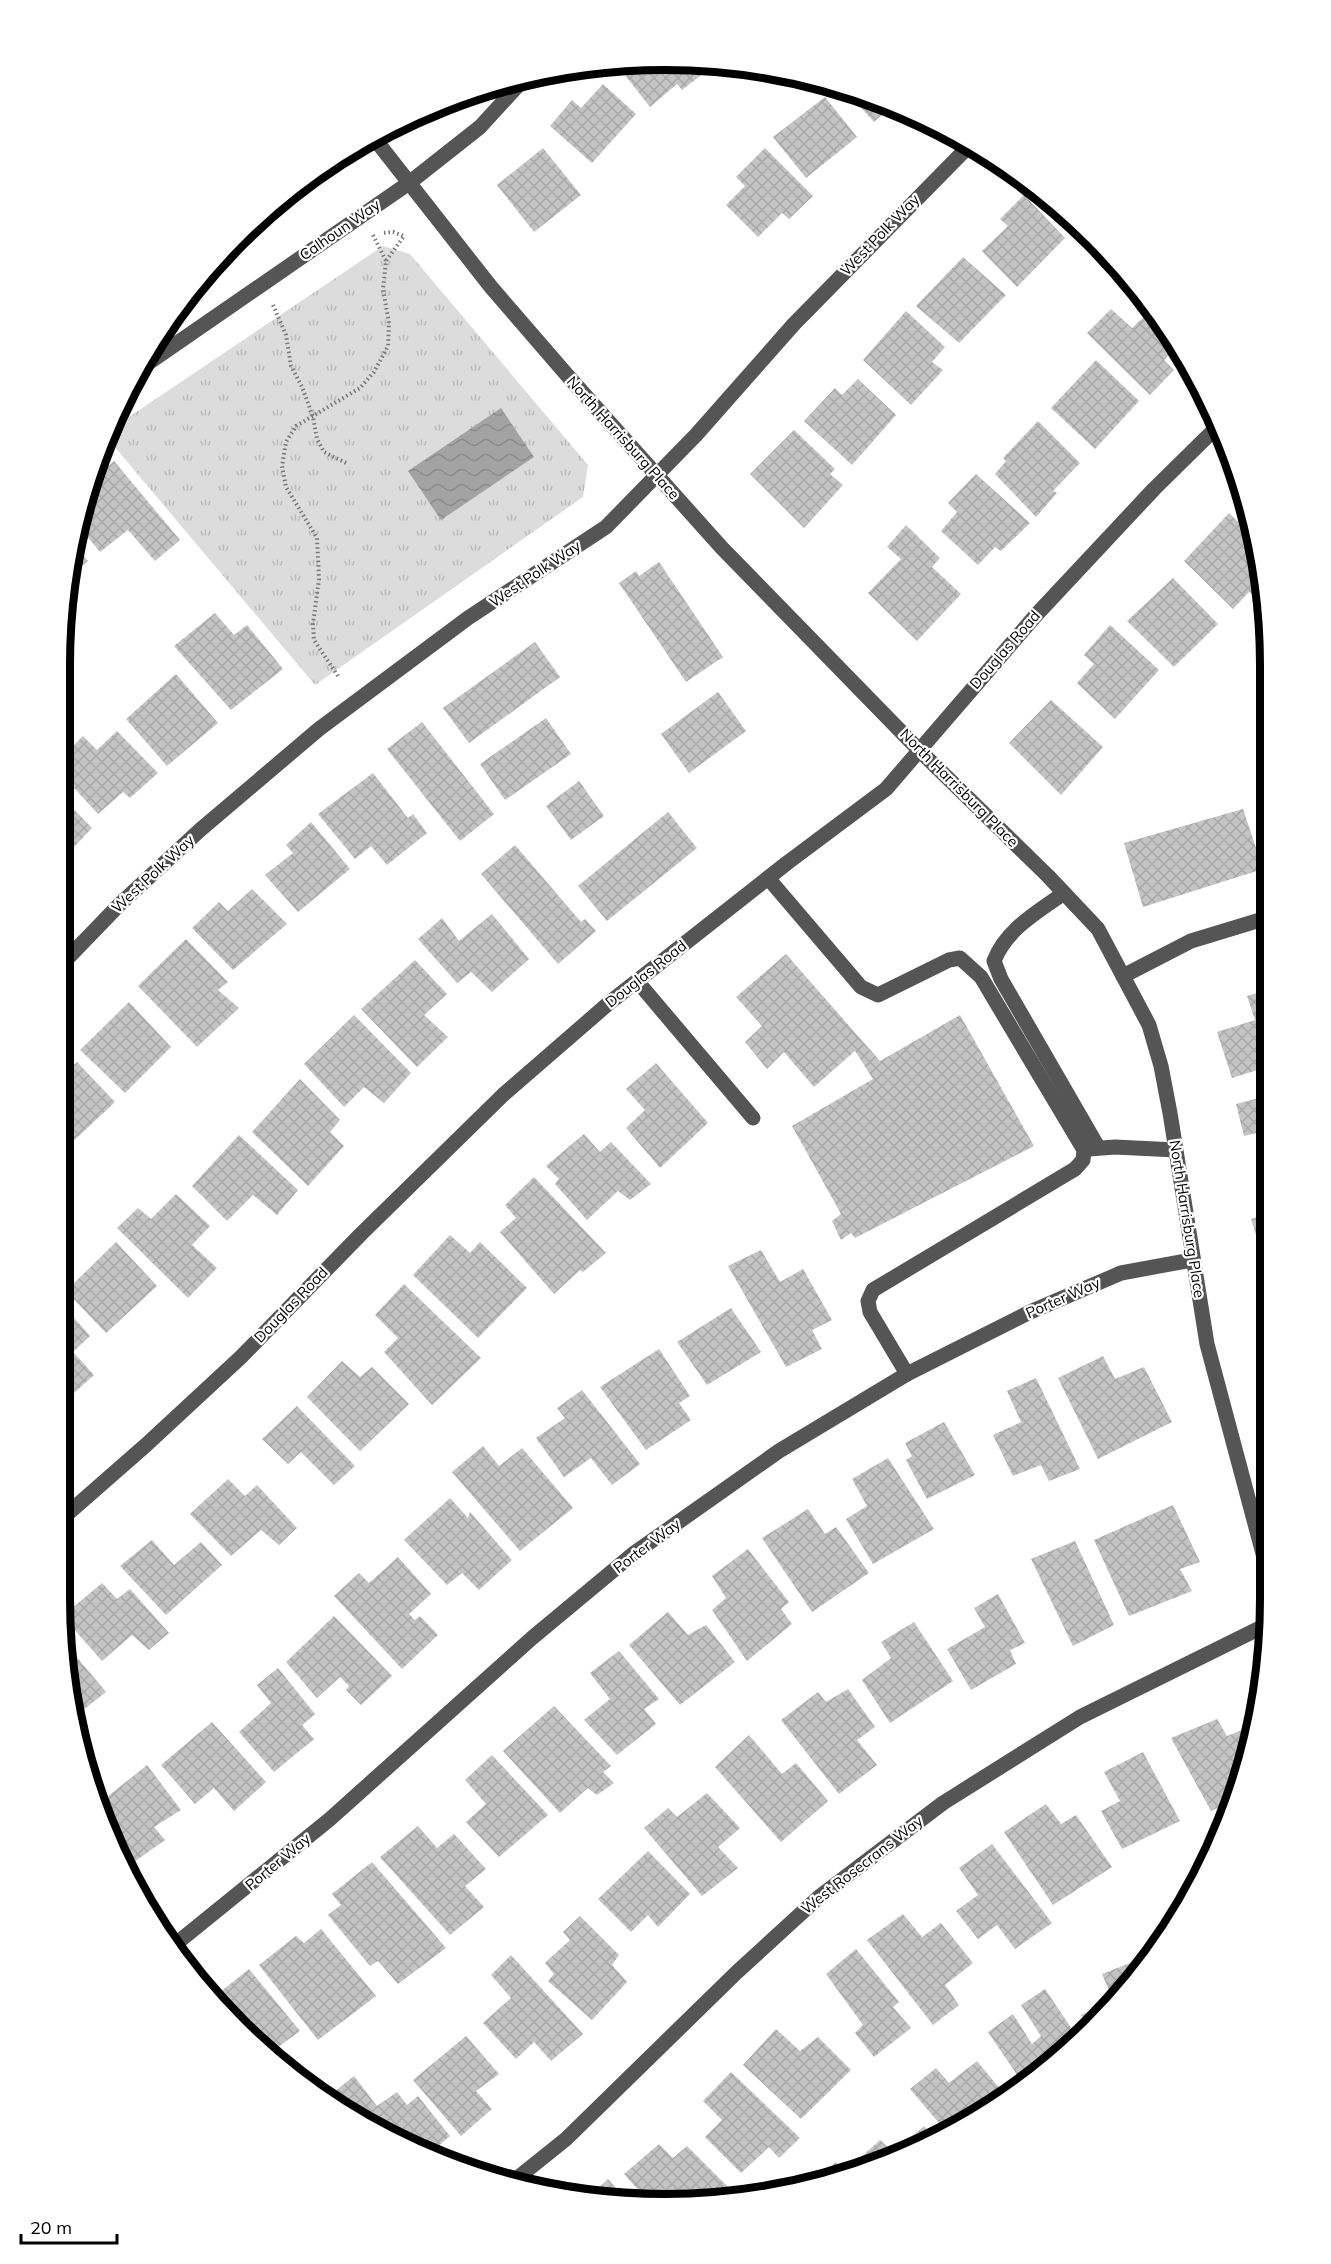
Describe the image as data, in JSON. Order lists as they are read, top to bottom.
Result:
{
  "streets": {
    "street": [
      "Calhoun Way",
      "West Polk Way",
      "North Harrisburg Place",
      "Douglas Road",
      "Porter Way",
      "West Rosecrans Way"
    ]
  },
  "crossings": [
    ["Calhoun Way", "North Harrisburg Place"],
    ["West Polk Way", "North Harrisburg Place"],
    ["North Harrisburg Place", "Douglas Road"],
    ["North Harrisburg Place", "Porter Way"]
  ],
  "scale_bar": "20 m"
}
